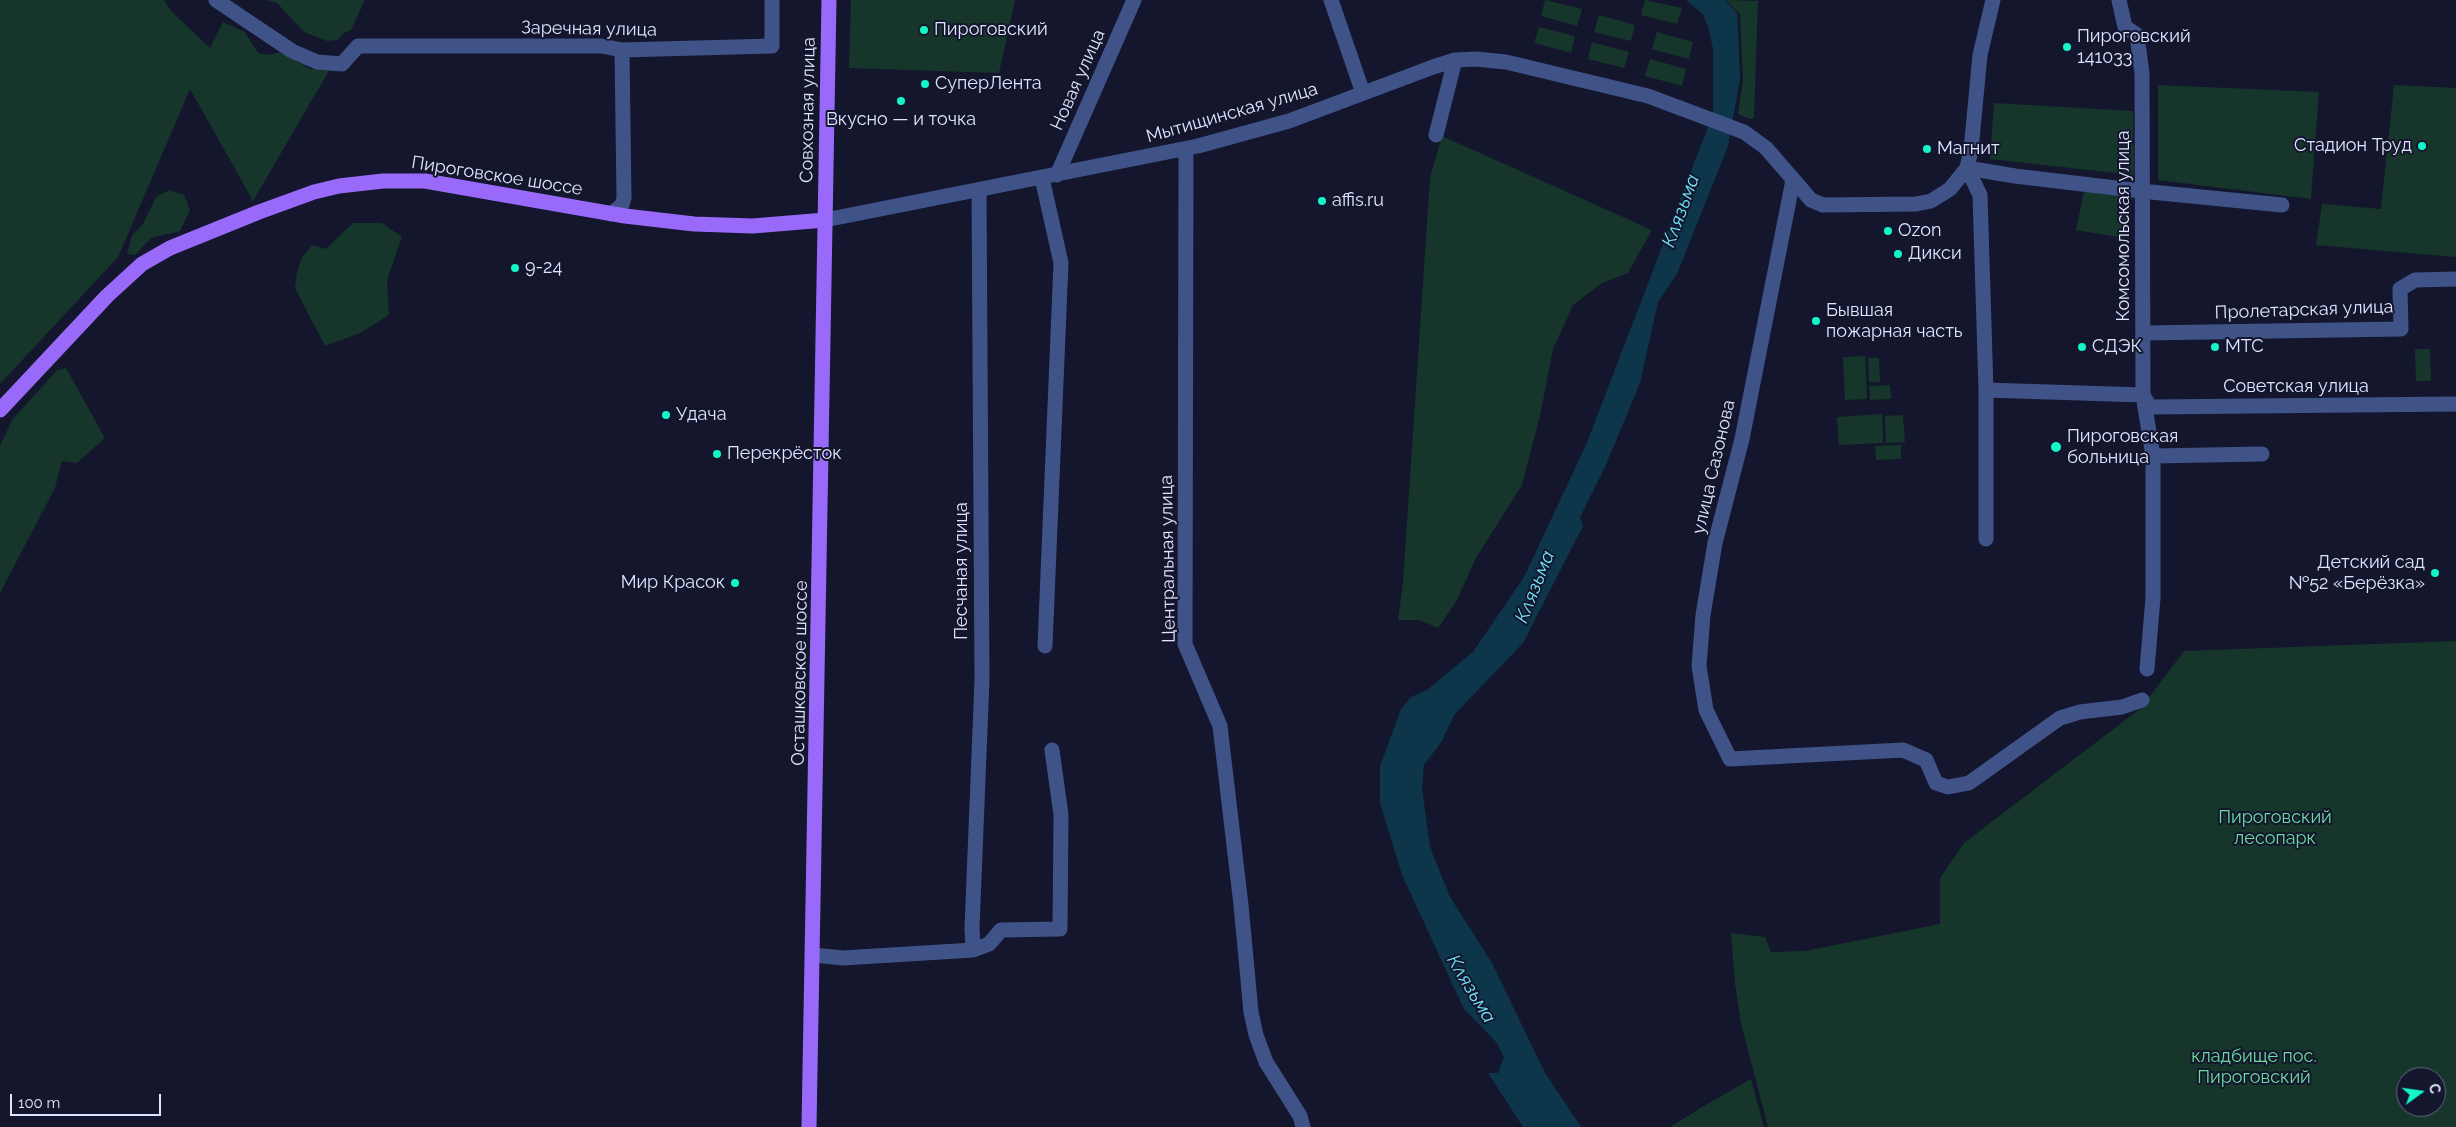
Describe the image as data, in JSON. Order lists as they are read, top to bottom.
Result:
{
  "streets": {
    "main road": ["Совхозная улица", "Пироговское шоссе", "Осташковское шоссе"],
    "street": [
      "Заречная улица",
      "Новая улица",
      "Мытищинская улица",
      "Комсомольская улица",
      "Пролетарская улица",
      "Советская улица",
      "улица Сазонова",
      "Центральная улица",
      "Песчаная улица"
    ]
  },
  "crossings": [
    ["Новая улица", "Мытищинская улица"],
    ["Совхозная улица", "Мытищинская улица"],
    ["Совхозная улица", "Пироговское шоссе"],
    ["Совхозная улица", "Осташковское шоссе"],
    ["Мытищинская улица", "Пироговское шоссе"],
    ["Мытищинская улица", "улица Сазонова"],
    ["Мытищинская улица", "Центральная улица"],
    ["Мытищинская улица", "Песчаная улица"],
    ["Мытищинская улица", "Осташковское шоссе"],
    ["Пироговское шоссе", "Осташковское шоссе"],
    ["Комсомольская улица", "Пролетарская улица"],
    ["Комсомольская улица", "Советская улица"]
  ],
  "water": ["Клязьма"],
  "parks": ["Пироговский лесопарк", "кладбище пос. Пироговский"],
  "places": [
    "Пироговский",
    "Пироговский 141033",
    "СуперЛента",
    "Вкусно — и точка",
    "Стадион Труд",
    "Магнит",
    "affis.ru",
    "Ozon",
    "Дикси",
    "9-24",
    "Бывшая пожарная часть",
    "СДЭК",
    "МТС",
    "Удача",
    "Пироговская больница",
    "Перекрёсток",
    "Детский сад №52 «Берёзка»",
    "Мир Красок"
  ],
  "scale_bar": "100 m",
  "north": "right"
}
